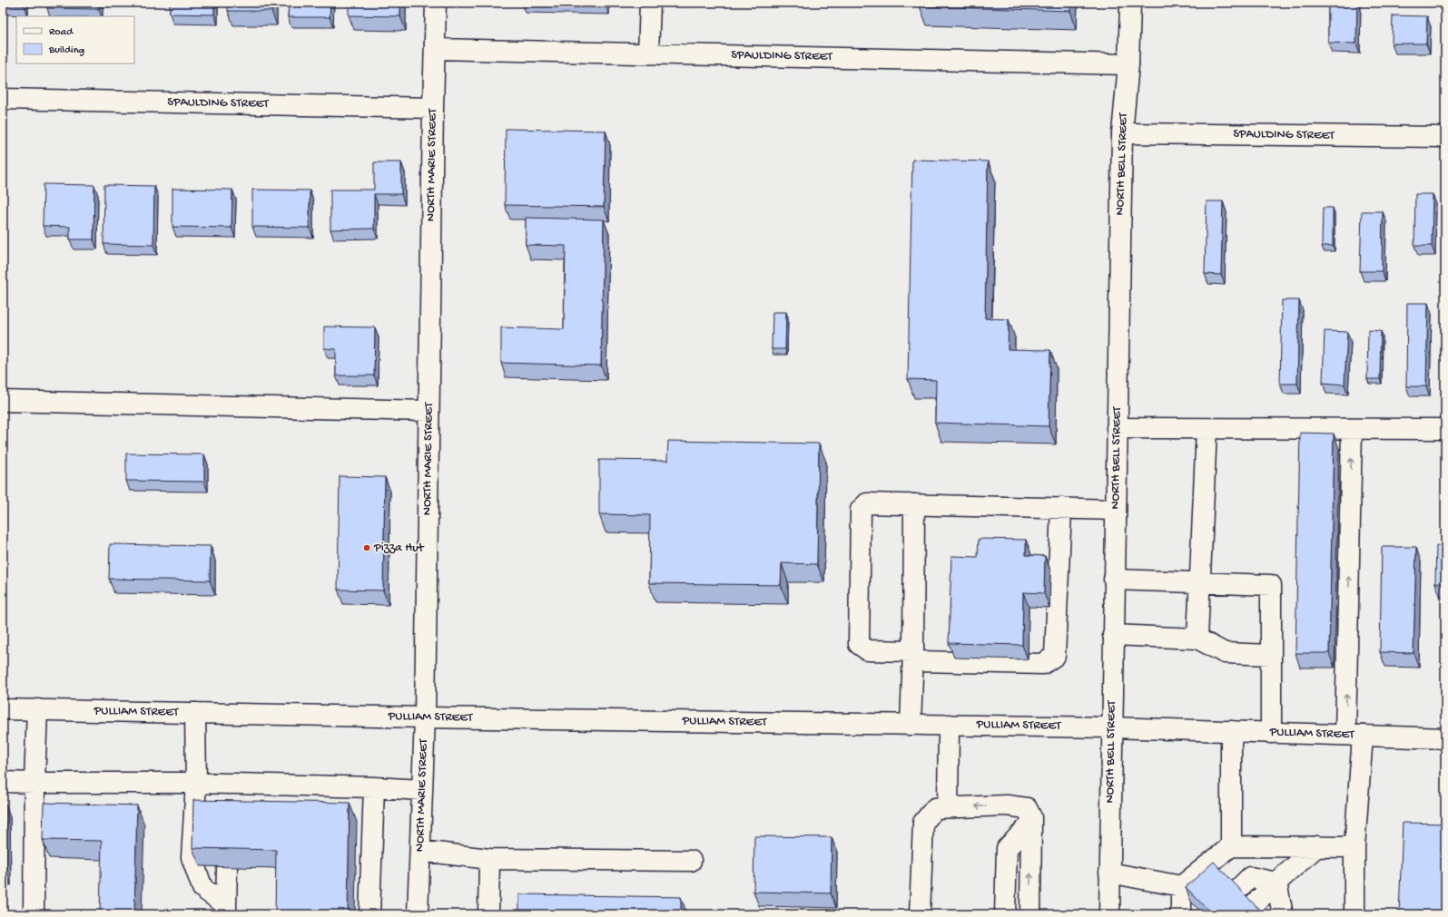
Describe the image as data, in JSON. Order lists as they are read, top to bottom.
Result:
{
  "streets": {
    "main road": [
      "SPAULDING STREET",
      "NORTH BELL STREET",
      "NORTH MARIE STREET",
      "PULLIAM STREET"
    ]
  },
  "crossings": [
    ["SPAULDING STREET", "NORTH BELL STREET"],
    ["SPAULDING STREET", "NORTH MARIE STREET"],
    ["NORTH BELL STREET", "PULLIAM STREET"],
    ["NORTH MARIE STREET", "PULLIAM STREET"]
  ],
  "places": ["Pizza Hut"],
  "legend": ["Road", "Building"]
}
